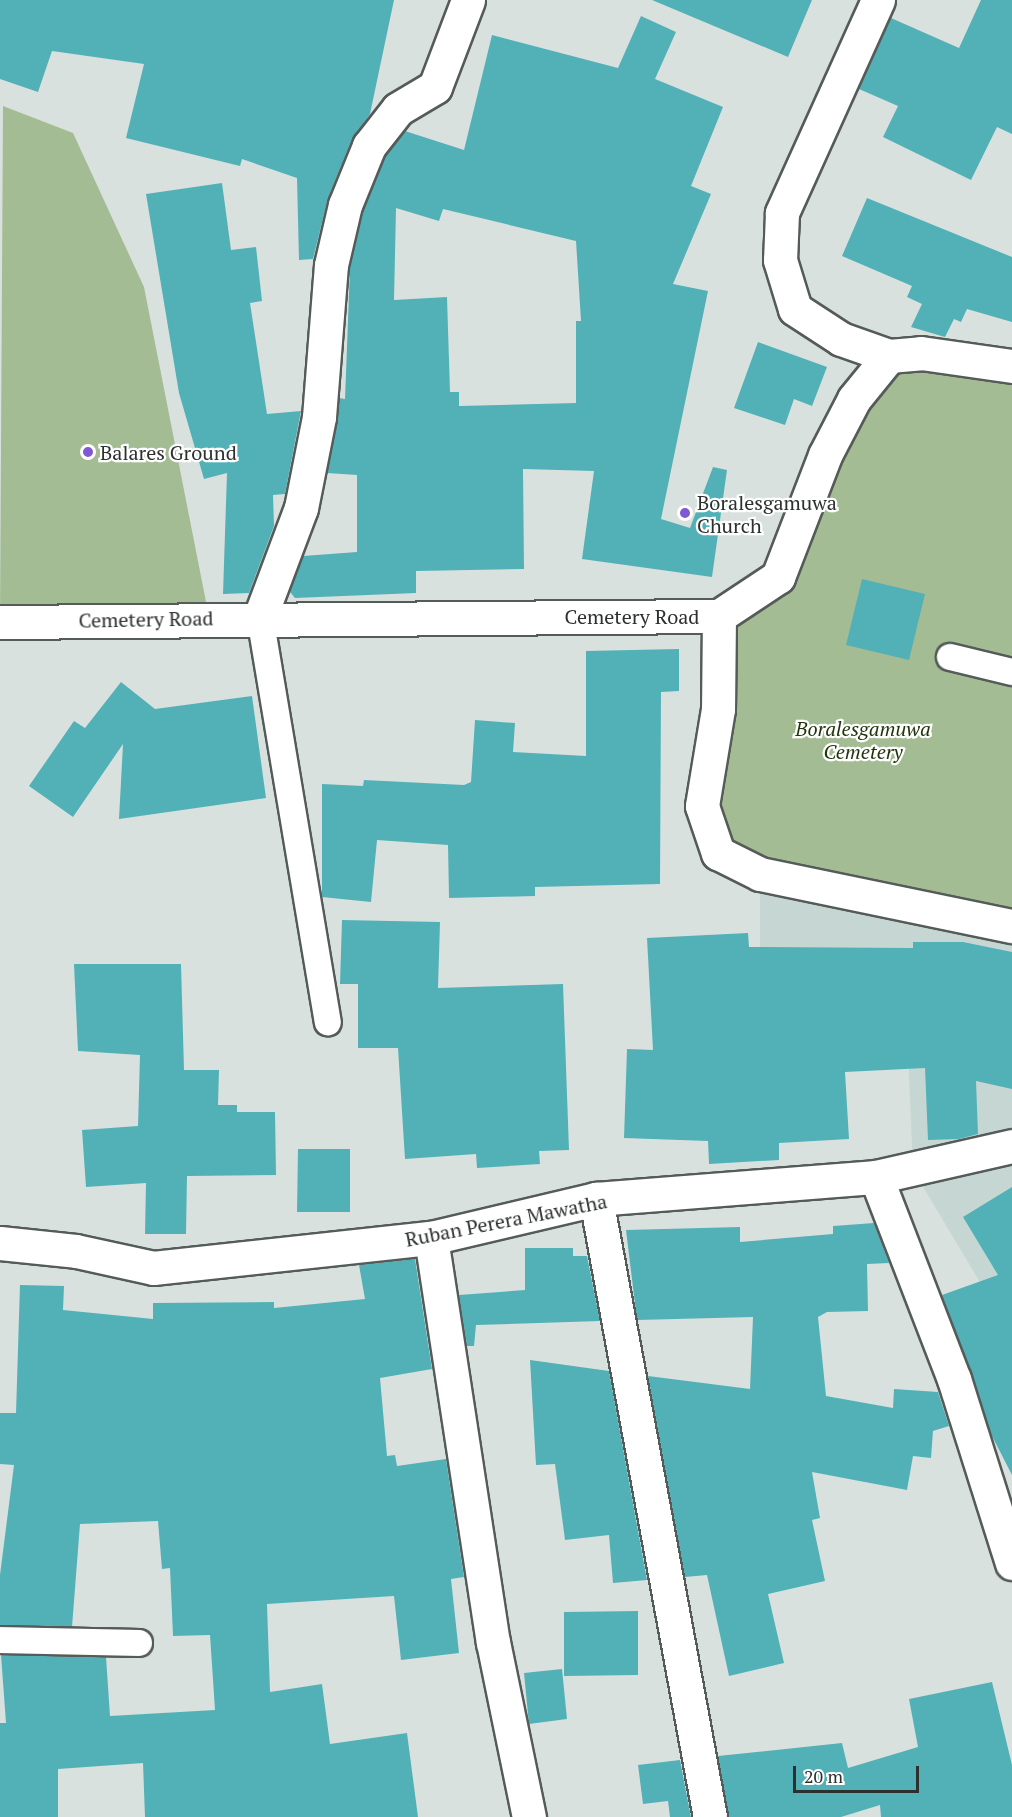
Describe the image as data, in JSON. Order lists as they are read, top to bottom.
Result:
{
  "streets": {
    "street": ["Cemetery Road", "Ruban Perera Mawatha"]
  },
  "parks": ["Boralesgamuwa Cemetery"],
  "places": ["Balares Ground", "Boralesgamuwa Church"],
  "scale_bar": "20 m"
}
